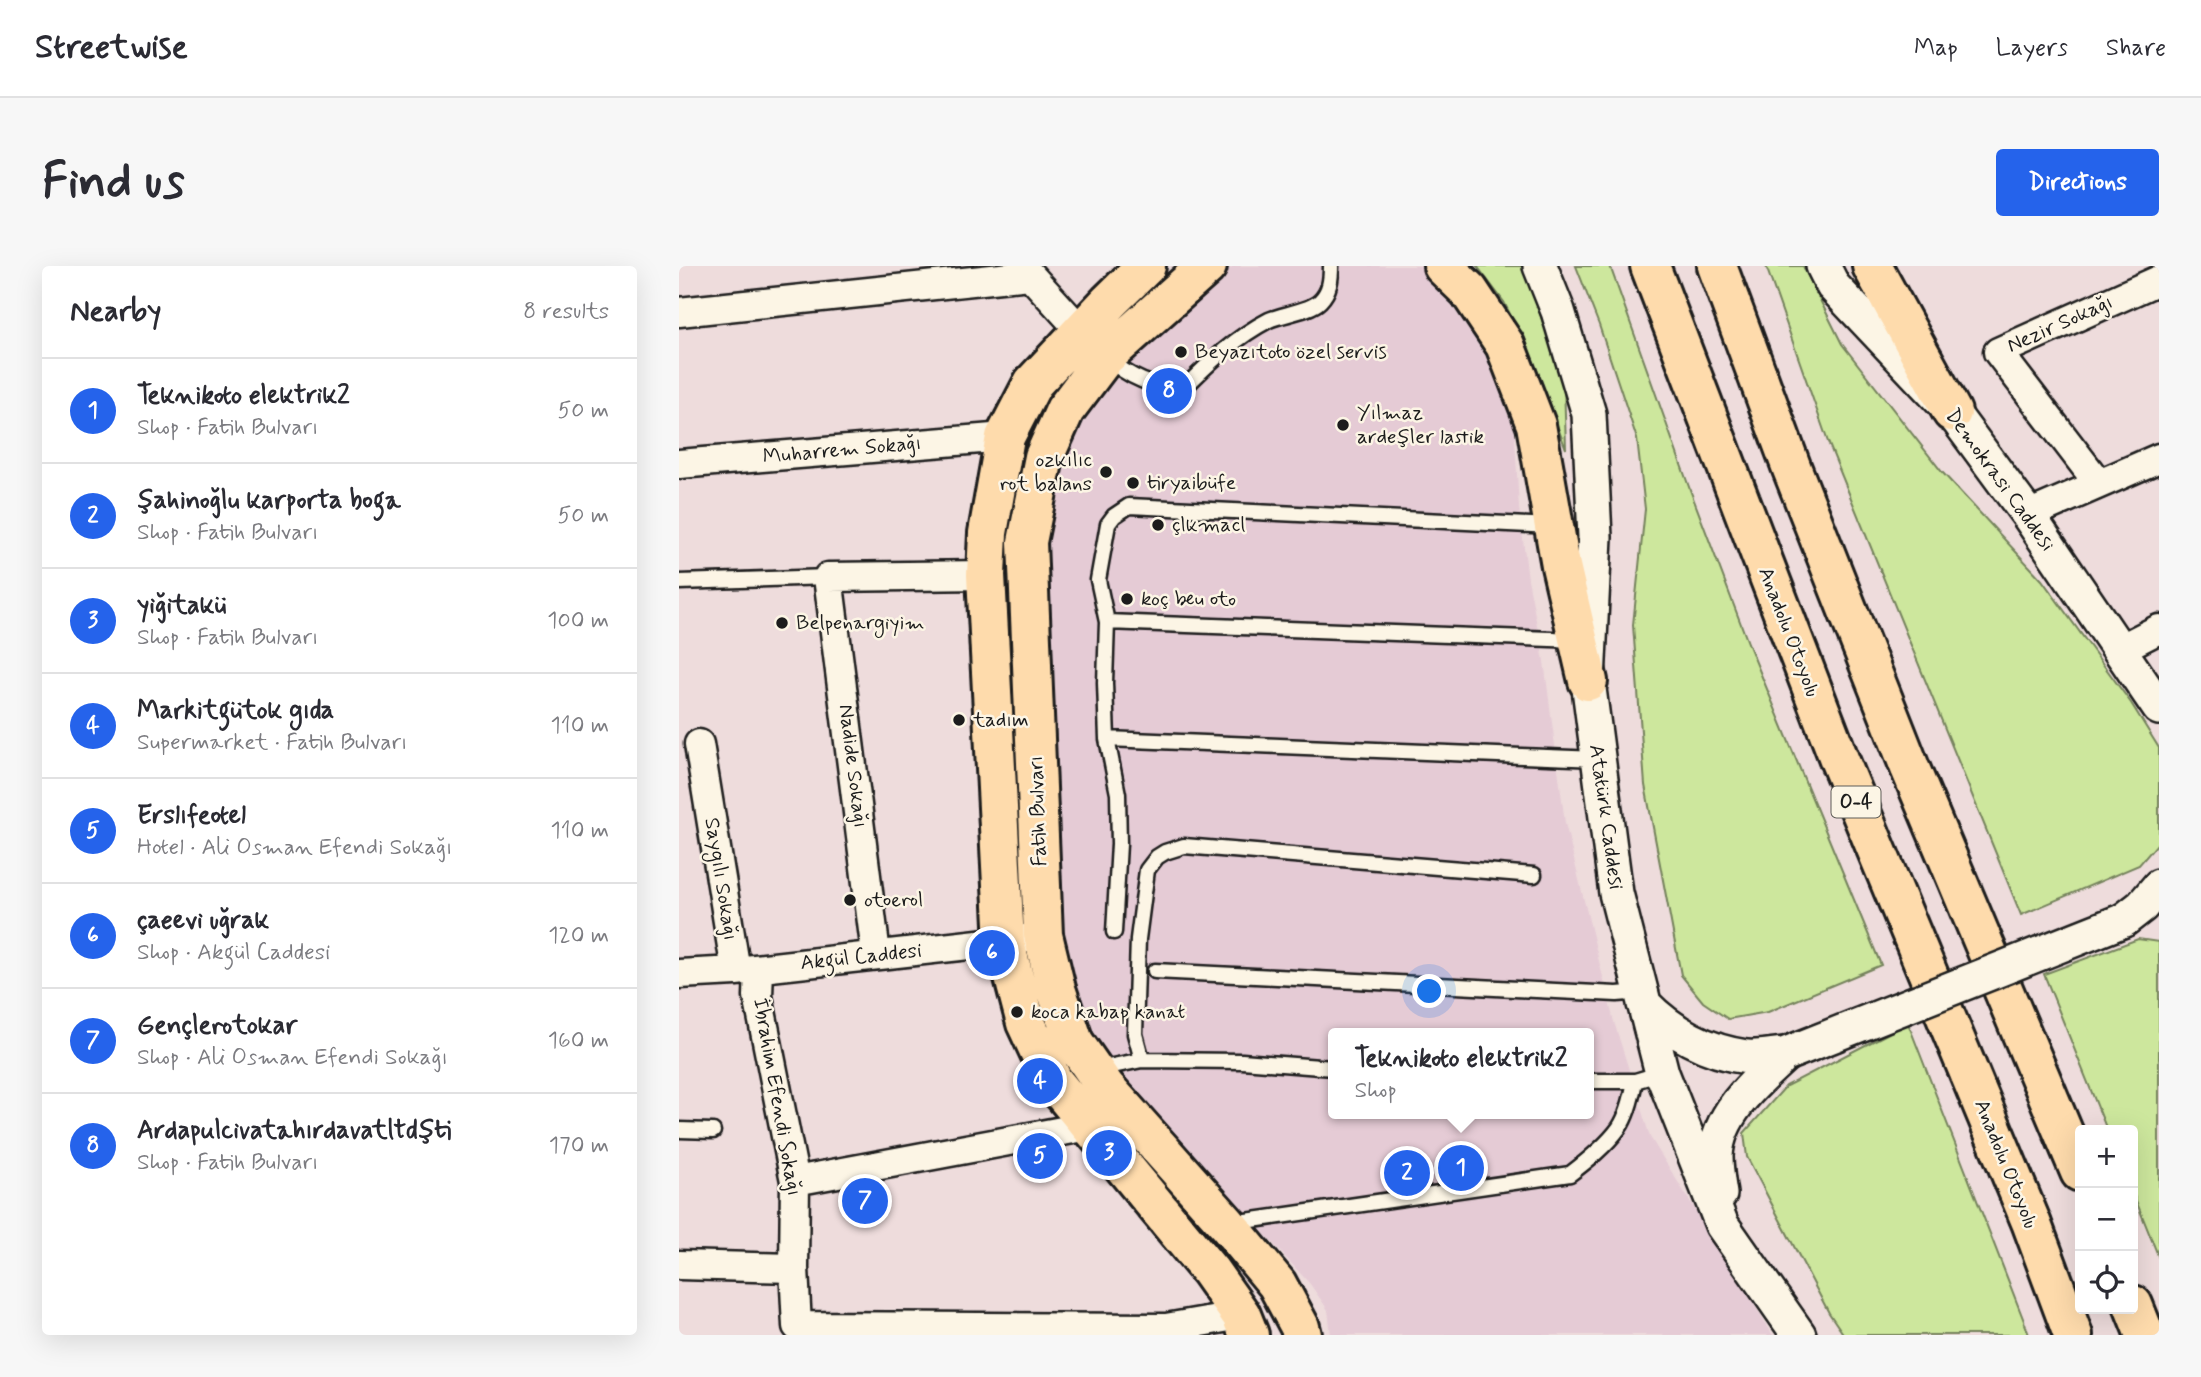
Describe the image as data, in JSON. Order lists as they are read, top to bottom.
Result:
{
  "streets": {
    "main road": ["Anadolu Otoyolu", "O-4", "Fatih Bulvarı"],
    "street": [
      "Nezir Sokağı",
      "Muharrem Sokağı",
      "Demokrasi Caddesi",
      "Nadide Sokağı",
      "Atatürk Caddesi",
      "Saygılı Sokağı",
      "Akgül Caddesi",
      "İbrahim Efendi Sokağı"
    ]
  },
  "crossings": [
    ["Muharrem Sokağı", "Fatih Bulvarı"],
    ["Nadide Sokağı", "Akgül Caddesi"],
    ["Fatih Bulvarı", "Akgül Caddesi"],
    ["Fatih Bulvarı", "İbrahim Efendi Sokağı"],
    ["Saygılı Sokağı", "Akgül Caddesi"],
    ["Saygılı Sokağı", "İbrahim Efendi Sokağı"],
    ["Akgül Caddesi", "İbrahim Efendi Sokağı"]
  ],
  "places": [
    "Beyazıtoto özel servis",
    "Yılmaz ardeşler lastik",
    "ozkılıc rot balans",
    "tiryaibüfe",
    "çlkmacl",
    "koç beu oto",
    "Belpenargiyim",
    "tadım",
    "otoerol",
    "koca kabap kanat"
  ],
  "page": {
    "header": "Streetwise",
    "nav": ["Map", "Layers", "Share"],
    "buttons": "Directions",
    "title": "Find us",
    "heading": ["Nearby", "8 results"],
    "list": [
      {
        "mark": "1",
        "name": "Teknikoto elektrik2",
        "note": "Shop · Fatih Bulvarı",
        "value": "50 m"
      },
      {
        "mark": "2",
        "name": "şahinoğlu karporta boga",
        "note": "Shop · Fatih Bulvarı",
        "value": "50 m"
      },
      {
        "mark": "3",
        "name": "yiğitakü",
        "note": "Shop · Fatih Bulvarı",
        "value": "100 m"
      },
      {
        "mark": "4",
        "name": "Markitgütok gıda",
        "note": "Supermarket · Fatih Bulvarı",
        "value": "110 m"
      },
      {
        "mark": "5",
        "name": "Erslıfeotel",
        "note": "Hotel · Ali Osman Efendi Sokağı",
        "value": "110 m"
      },
      {
        "mark": "6",
        "name": "çaeevi uğrak",
        "note": "Shop · Akgül Caddesi",
        "value": "120 m"
      },
      {
        "mark": "7",
        "name": "Gençlerotokar",
        "note": "Shop · Ali Osman Efendi Sokağı",
        "value": "160 m"
      },
      {
        "mark": "8",
        "name": "Ardapulcivatahırdavatltdşti",
        "note": "Shop · Fatih Bulvarı",
        "value": "170 m"
      }
    ],
    "pins": [
      "8",
      "6",
      "4",
      "3",
      "5",
      "1",
      "2",
      "7"
    ],
    "popup": ["Teknikoto elektrik2", "Shop"],
    "map_buttons": ["+", "−"]
  }
}
